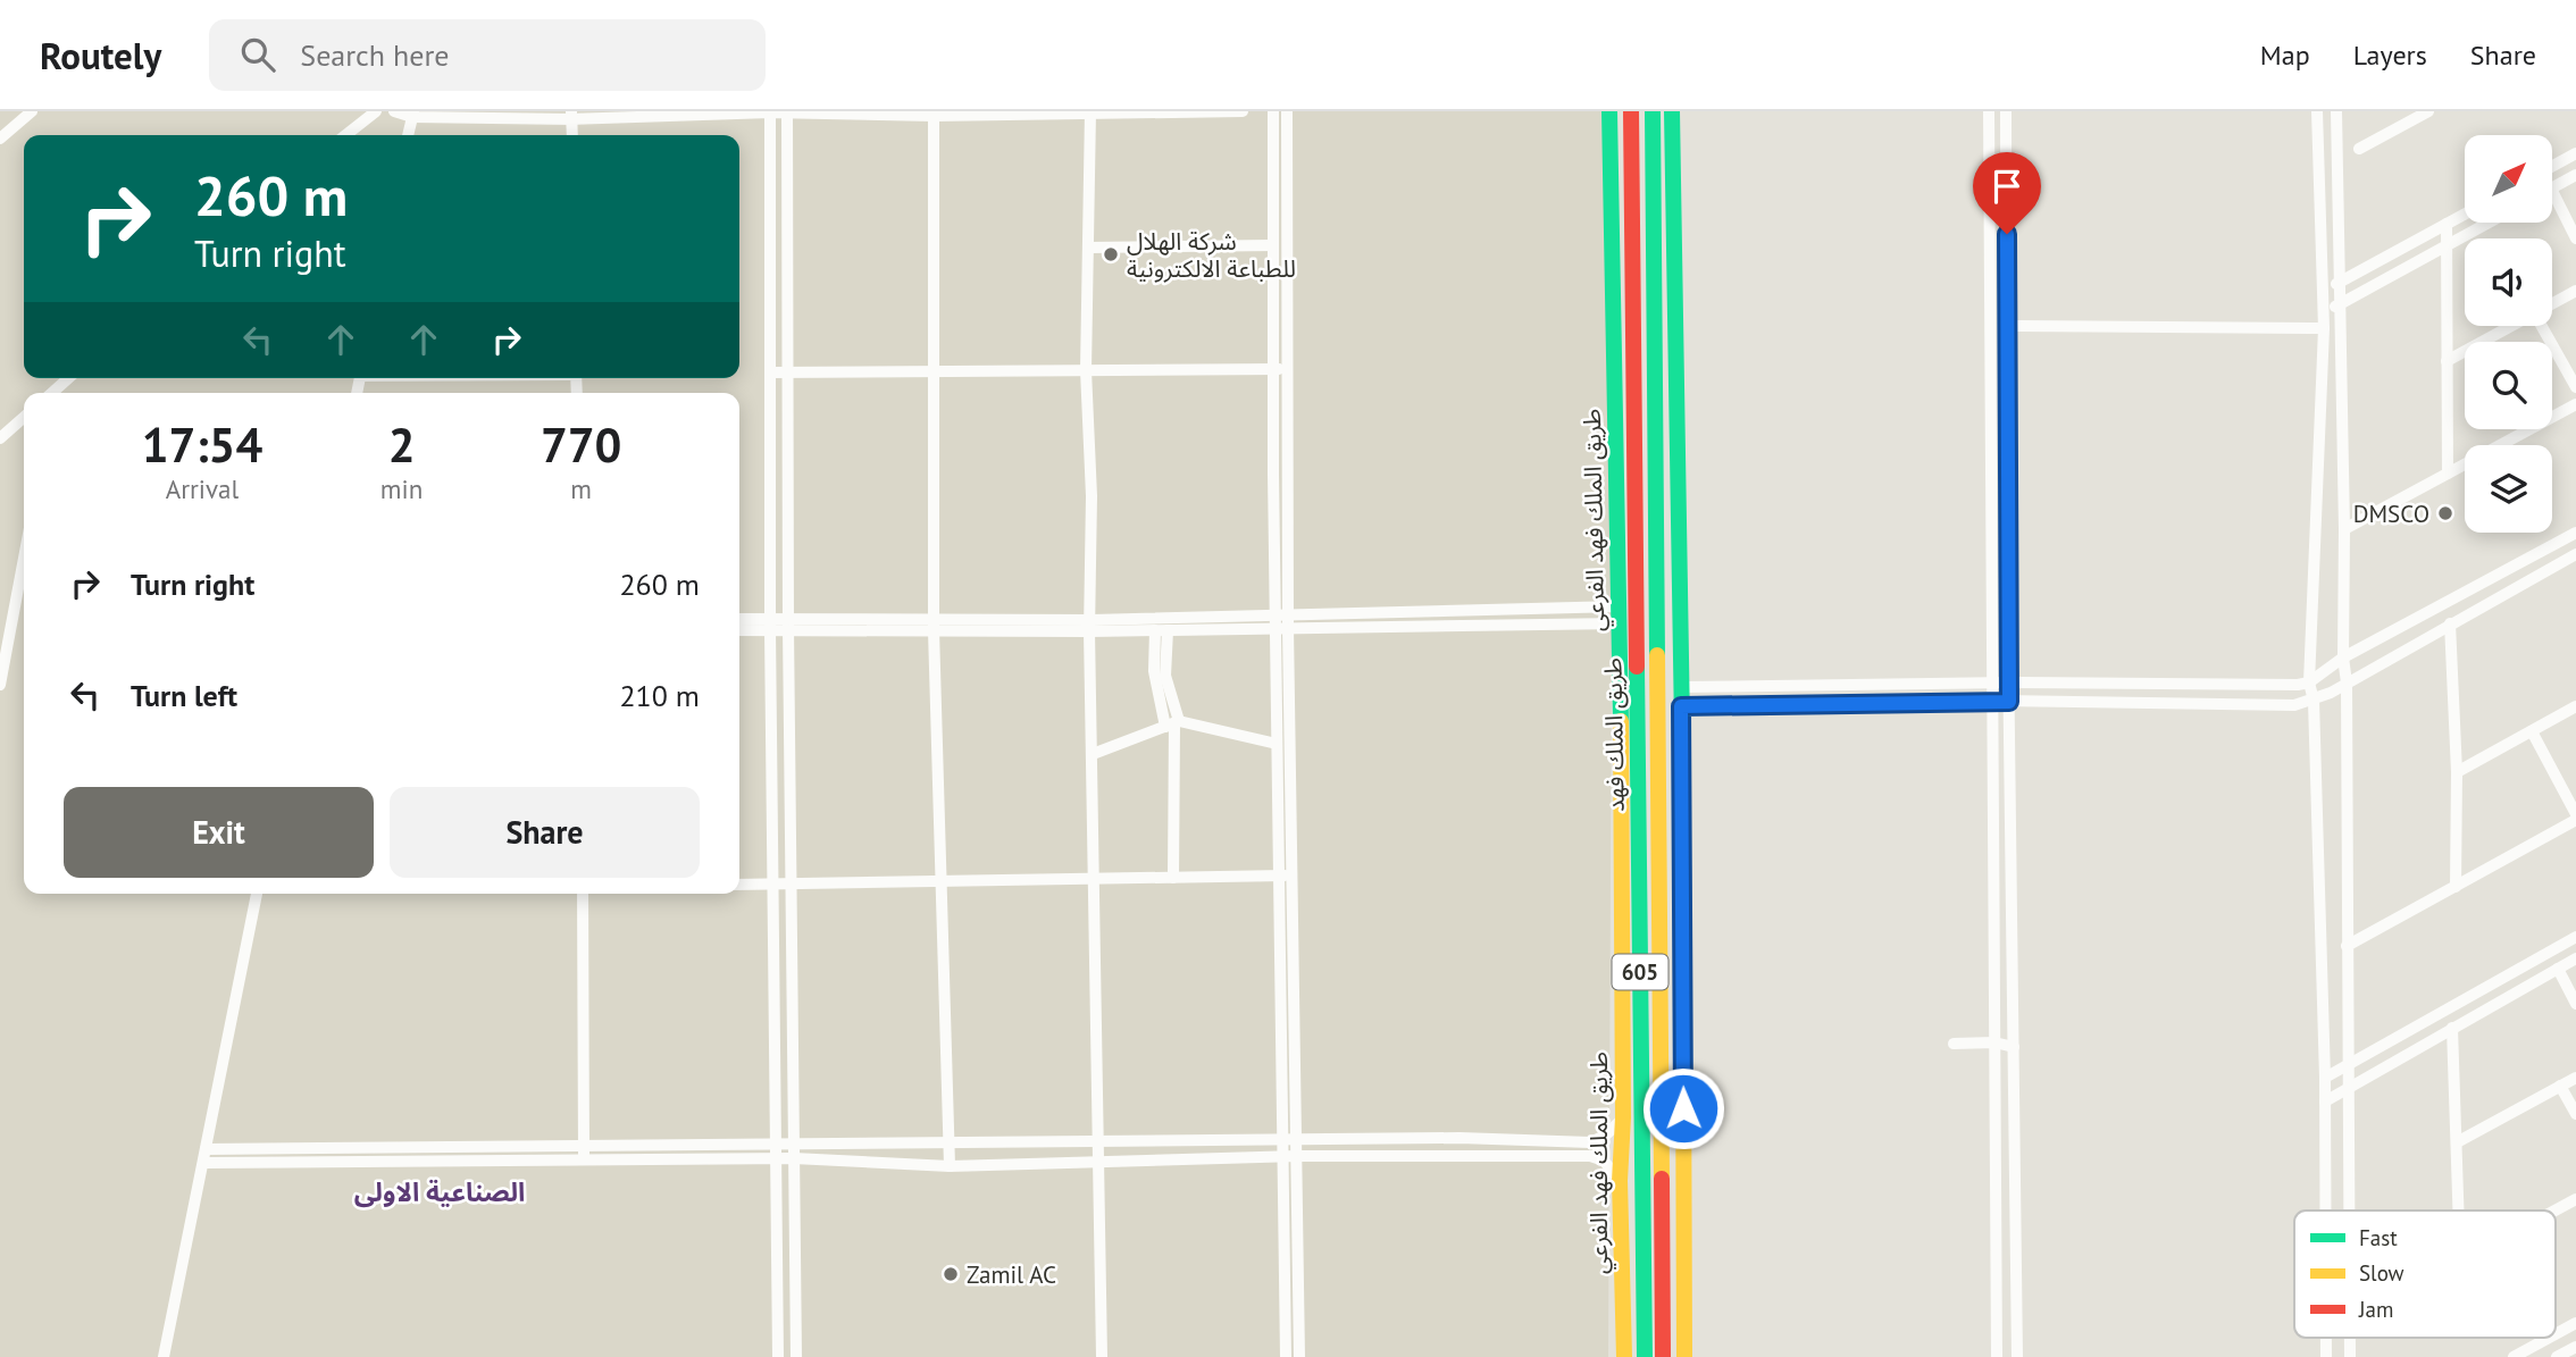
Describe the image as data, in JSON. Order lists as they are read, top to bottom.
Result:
{
  "streets": {
    "main road": ["طريق الملك فهد الفرعي", "طريق الملك فهد", "605"]
  },
  "districts": ["الصناعية الاولى"],
  "places": ["شركة الهلال للطباعة الالكترونية", "DMSCO", "Zamil AC"],
  "legend": ["Fast", "Slow", "Jam"],
  "north": "top right",
  "page": {
    "header": "Routely",
    "search": "Search here",
    "nav": ["Map", "Layers", "Share"],
    "turn": ["260 m", "Turn right"],
    "eta": [
      "17:54",
      "Arrival",
      "2",
      "min",
      "770",
      "m"
    ],
    "list": [
      {
        "name": "Turn right",
        "value": "260 m"
      },
      {
        "name": "Turn left",
        "value": "210 m"
      }
    ],
    "buttons": ["Exit", "Share"]
  }
}
